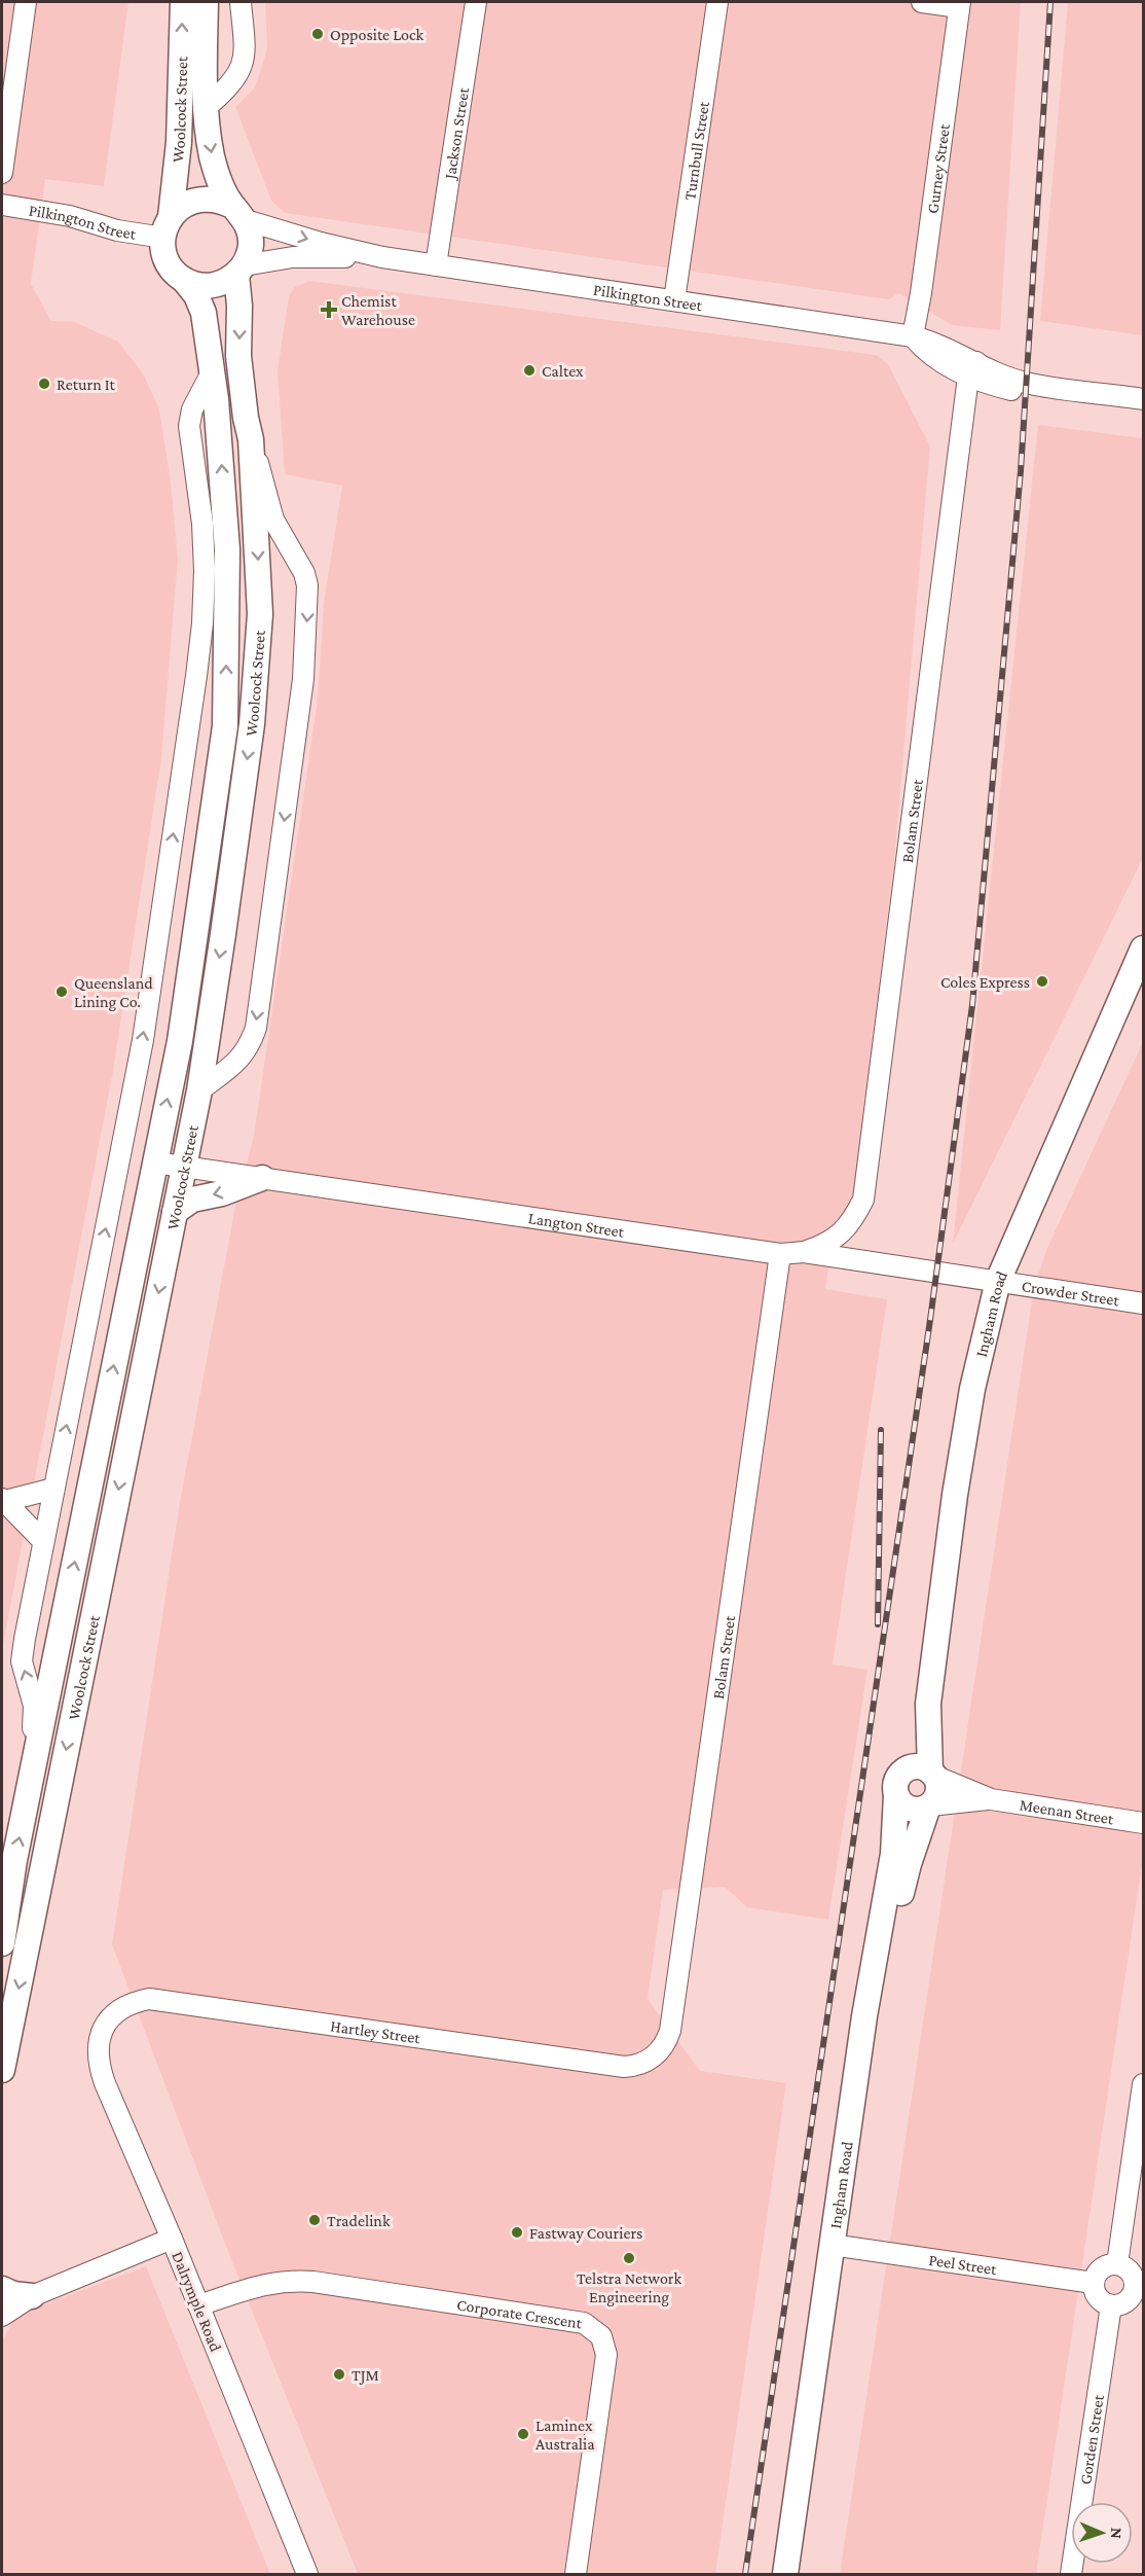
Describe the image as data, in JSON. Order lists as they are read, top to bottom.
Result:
{
  "streets": {
    "main road": ["Woolcock Street", "Ingham Road"],
    "street": [
      "Jackson Street",
      "Turnbull Street",
      "Gurney Street",
      "Pilkington Street",
      "Bolam Street",
      "Langton Street",
      "Crowder Street",
      "Meenan Street",
      "Hartley Street",
      "Peel Street",
      "Dalrymple Road",
      "Corporate Crescent",
      "Gorden Street"
    ]
  },
  "crossings": [
    ["Woolcock Street", "Pilkington Street"],
    ["Woolcock Street", "Langton Street"],
    ["Jackson Street", "Pilkington Street"],
    ["Turnbull Street", "Pilkington Street"],
    ["Gurney Street", "Pilkington Street"],
    ["Pilkington Street", "Bolam Street"],
    ["Bolam Street", "Langton Street"],
    ["Bolam Street", "Hartley Street"],
    ["Langton Street", "Crowder Street"],
    ["Langton Street", "Ingham Road"],
    ["Crowder Street", "Ingham Road"],
    ["Ingham Road", "Meenan Street"],
    ["Ingham Road", "Peel Street"],
    ["Hartley Street", "Dalrymple Road"],
    ["Peel Street", "Gorden Street"],
    ["Dalrymple Road", "Corporate Crescent"]
  ],
  "places": {
    "other": [
      "Opposite Lock",
      "Caltex",
      "Return It",
      "Coles Express",
      "Queensland Lining Co.",
      "Tradelink",
      "Fastway Couriers",
      "Telstra Network Engineering",
      "TJM",
      "Laminex Australia"
    ],
    "health": ["Chemist Warehouse"]
  },
  "north": "right"
}
